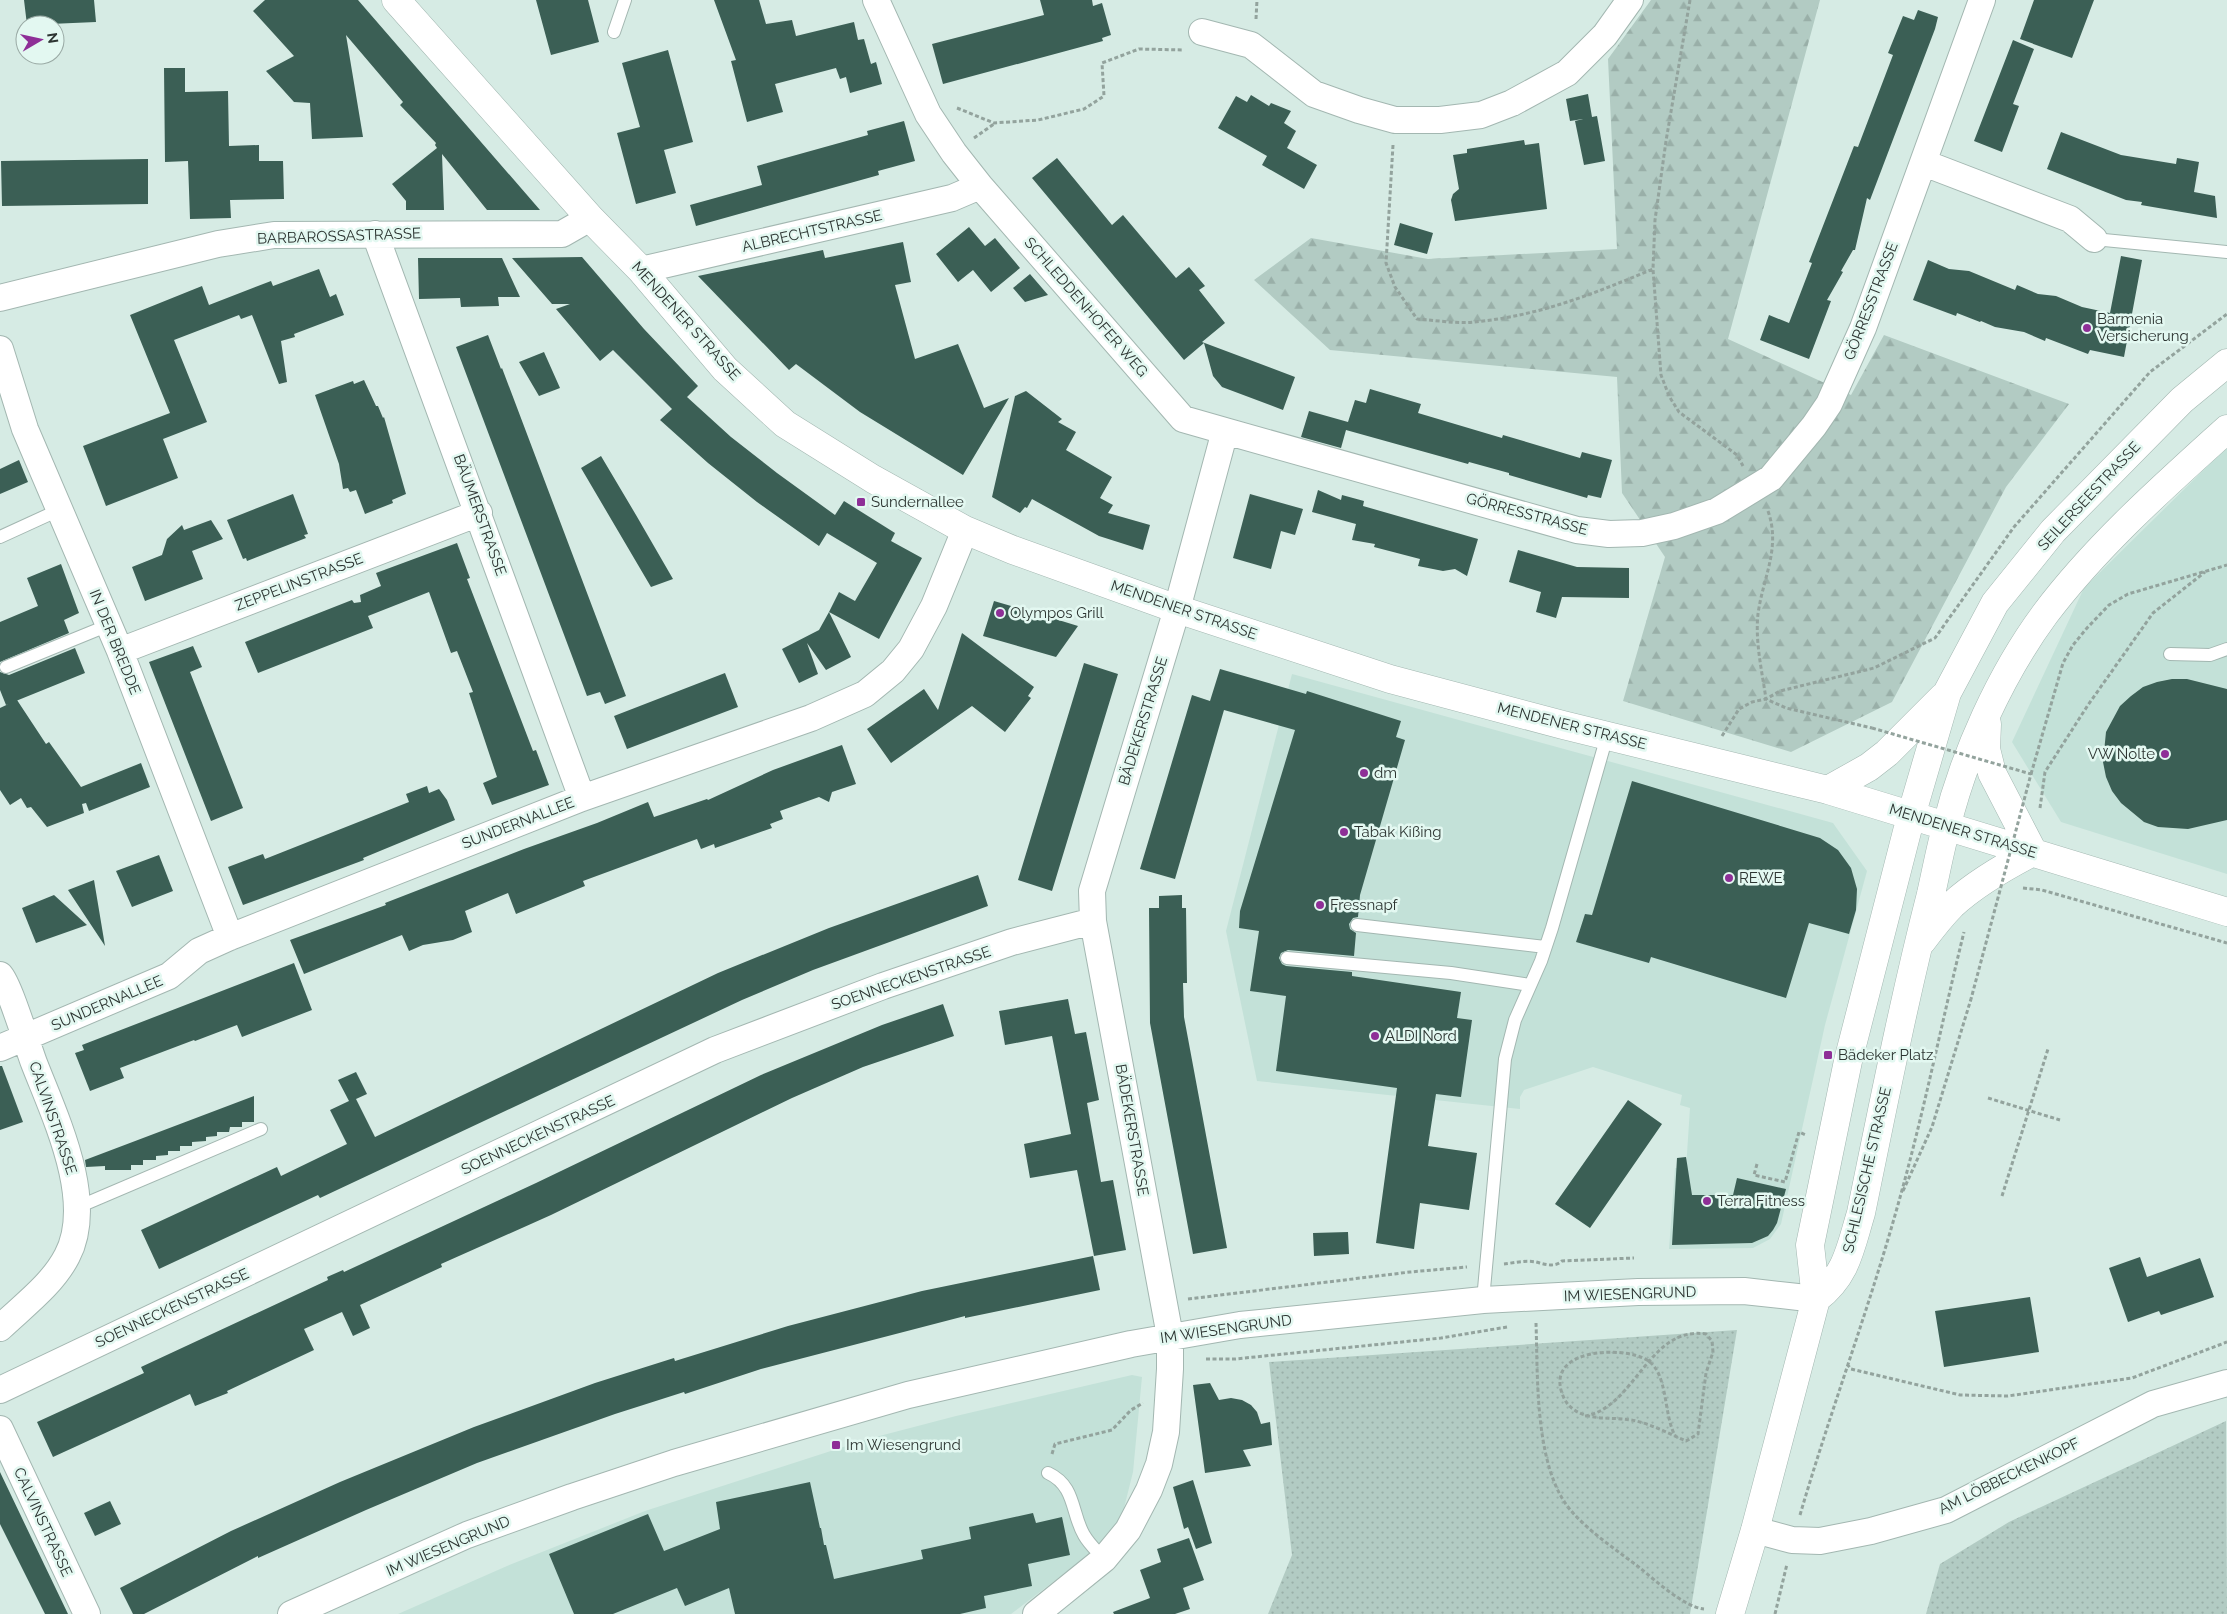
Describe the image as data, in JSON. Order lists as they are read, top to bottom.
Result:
{
  "streets": {
    "main road": ["MENDENER STRASSE", "SEILERSEESTRASSE", "SCHLESISCHE STRASSE"],
    "street": [
      "ALBRECHTSTRASSE",
      "BARBAROSSASTRASSE",
      "GÖRRESSTRASSE",
      "SCHLEDDENHOFER WEG",
      "BÄUMERSTRASSE",
      "ZEPPELINSTRASSE",
      "IN DER BREDDE",
      "BÄDEKERSTRASSE",
      "SUNDERNALLEE",
      "SOENNECKENSTRASSE",
      "CALVINSTRASSE",
      "IM WIESENGRUND",
      "AM LÖBBECKENKOPF"
    ]
  },
  "crossings": [
    ["ALBRECHTSTRASSE", "SCHLEDDENHOFER WEG"],
    ["ALBRECHTSTRASSE", "MENDENER STRASSE"],
    ["BARBAROSSASTRASSE", "MENDENER STRASSE"],
    ["BARBAROSSASTRASSE", "BÄUMERSTRASSE"],
    ["GÖRRESSTRASSE", "SCHLEDDENHOFER WEG"],
    ["MENDENER STRASSE", "SEILERSEESTRASSE"],
    ["MENDENER STRASSE", "BÄDEKERSTRASSE"],
    ["MENDENER STRASSE", "SUNDERNALLEE"],
    ["MENDENER STRASSE", "SCHLESISCHE STRASSE"],
    ["BÄUMERSTRASSE", "ZEPPELINSTRASSE"],
    ["BÄUMERSTRASSE", "SUNDERNALLEE"],
    ["ZEPPELINSTRASSE", "IN DER BREDDE"],
    ["IN DER BREDDE", "SUNDERNALLEE"],
    ["BÄDEKERSTRASSE", "SOENNECKENSTRASSE"],
    ["BÄDEKERSTRASSE", "IM WIESENGRUND"],
    ["SUNDERNALLEE", "CALVINSTRASSE"],
    ["SCHLESISCHE STRASSE", "IM WIESENGRUND"]
  ],
  "places": {
    "other": [
      "Barmenia Versicherung",
      "Olympos Grill",
      "VW Nolte",
      "dm",
      "Tabak Kißing",
      "REWE",
      "Fressnapf",
      "ALDI Nord",
      "Terra Fitness"
    ],
    "transit": ["Sundernallee", "Bädeker Platz", "Im Wiesengrund"]
  },
  "north": "right"
}
